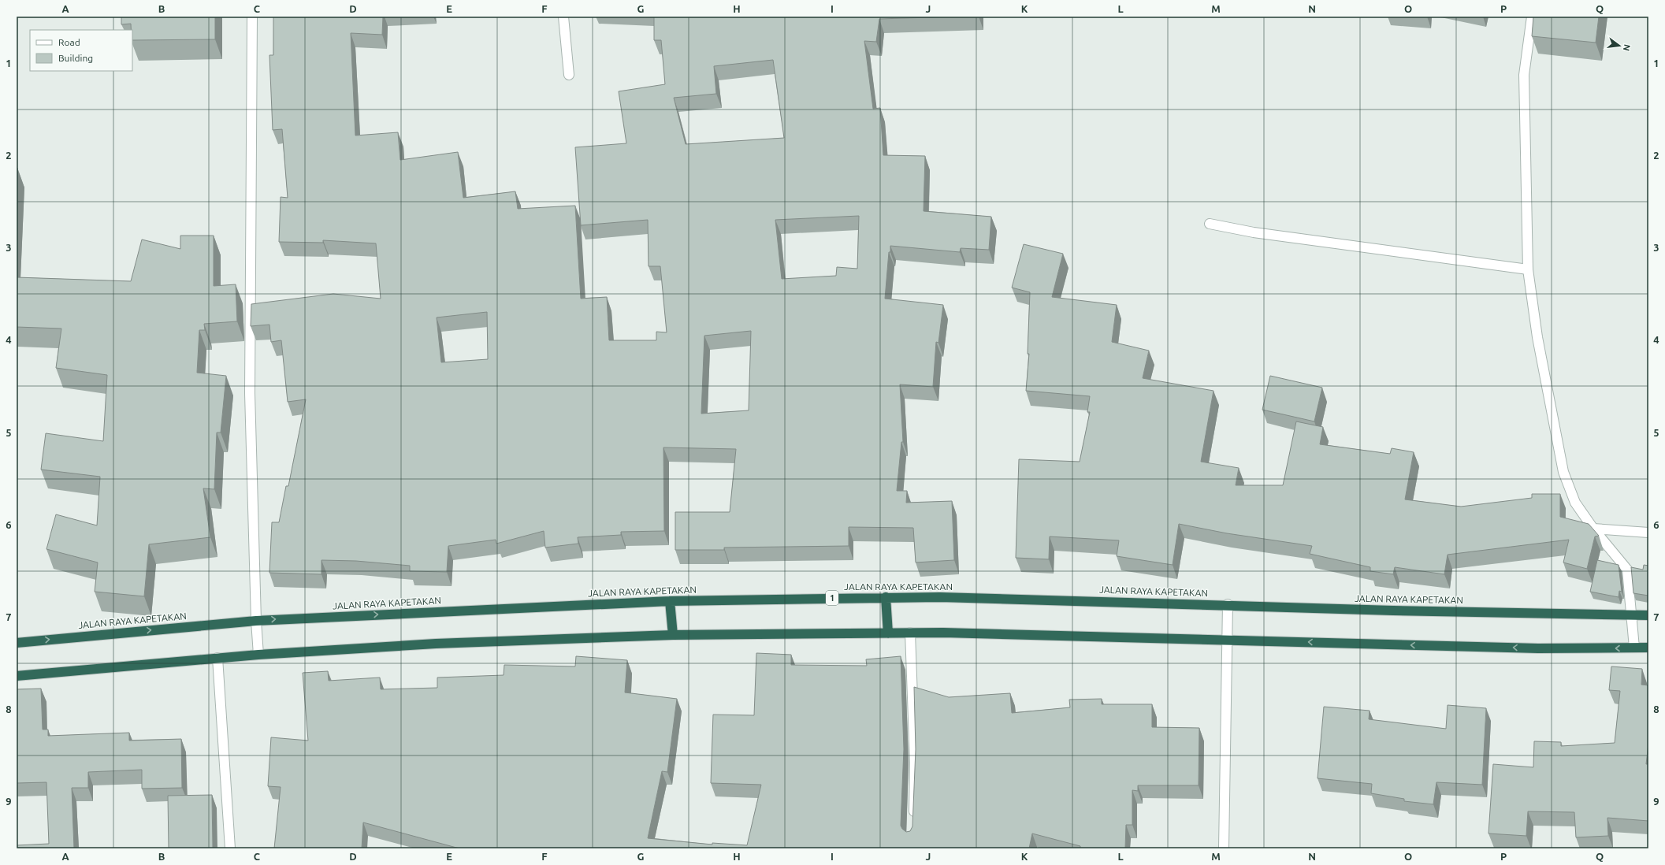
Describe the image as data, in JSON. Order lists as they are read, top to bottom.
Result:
{
  "streets": {
    "highway": ["JALAN RAYA KAPETAKAN", "1"]
  },
  "legend": ["Road", "Building"],
  "north": "right",
  "grid": {
    "columns": [
      "A",
      "B",
      "C",
      "D",
      "E",
      "F",
      "G",
      "H",
      "I",
      "J",
      "K",
      "L",
      "M",
      "N",
      "O",
      "P",
      "Q"
    ],
    "rows": [
      "1",
      "2",
      "3",
      "4",
      "5",
      "6",
      "7",
      "8",
      "9"
    ]
  }
}
